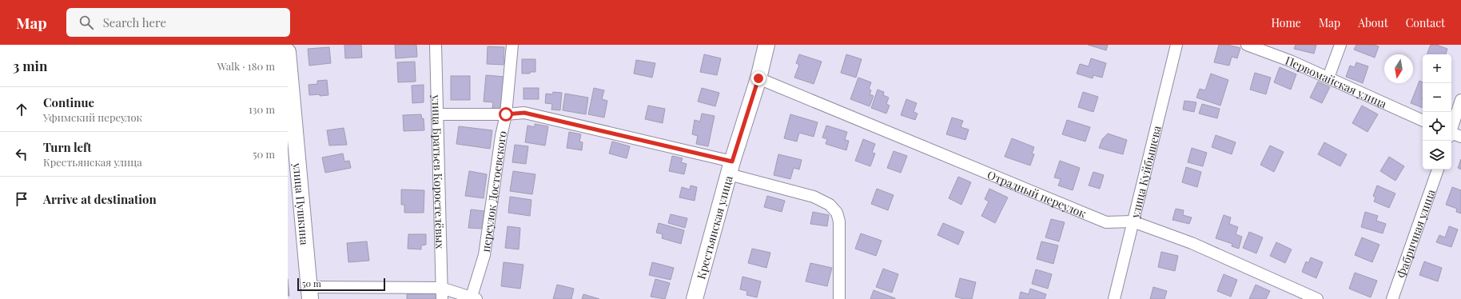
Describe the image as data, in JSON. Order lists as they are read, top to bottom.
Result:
{
  "streets": {
    "street": [
      "Первомайская улица",
      "улица Братьев Коростелёвых",
      "улица Куйбышева",
      "переулок Достоевского",
      "Отрадный переулок",
      "улица Пушкина",
      "Крестьянская улица",
      "Фабричная улица"
    ]
  },
  "crossings": [
    ["улица Куйбышева", "Отрадный переулок"],
    ["Отрадный переулок", "Крестьянская улица"]
  ],
  "scale_bar": "50 m",
  "north": "bottom",
  "page": {
    "header": "Map",
    "search": "Search here",
    "nav": [
      "Home",
      "Map",
      "About",
      "Contact"
    ],
    "heading": ["3 min", "Walk · 180 m"],
    "map_buttons": ["+", "−"],
    "list": [
      ["Continue", "Уфимский переулок", "130 m"],
      ["Turn left", "Крестьянская улица", "50 m"],
      "Arrive at destination"
    ],
    "scale": "50 m"
  }
}
